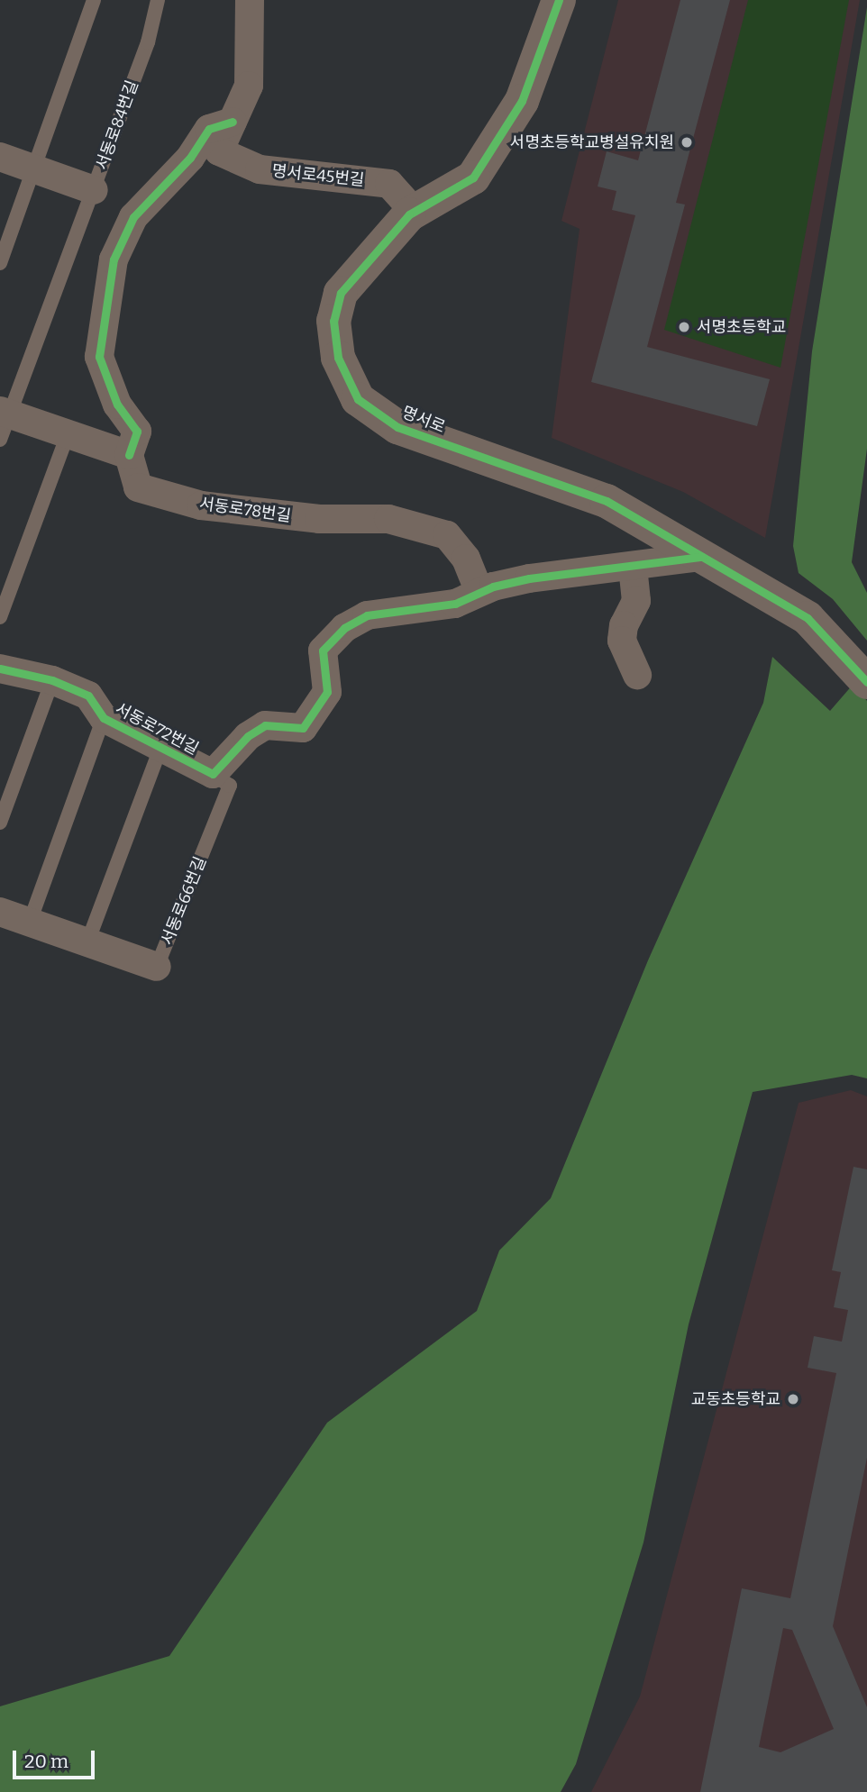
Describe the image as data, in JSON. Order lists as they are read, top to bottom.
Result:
{
  "streets": {
    "street": [
      "서동로84번길",
      "명서로45번길",
      "명서로",
      "서동로78번길",
      "서동로72번길",
      "서동로66번길"
    ]
  },
  "crossings": [
    ["명서로45번길", "명서로"],
    ["서동로72번길", "서동로66번길"]
  ],
  "places": ["서명초등학교병설유치원", "서명초등학교", "교동초등학교"],
  "scale_bar": "20 m"
}
